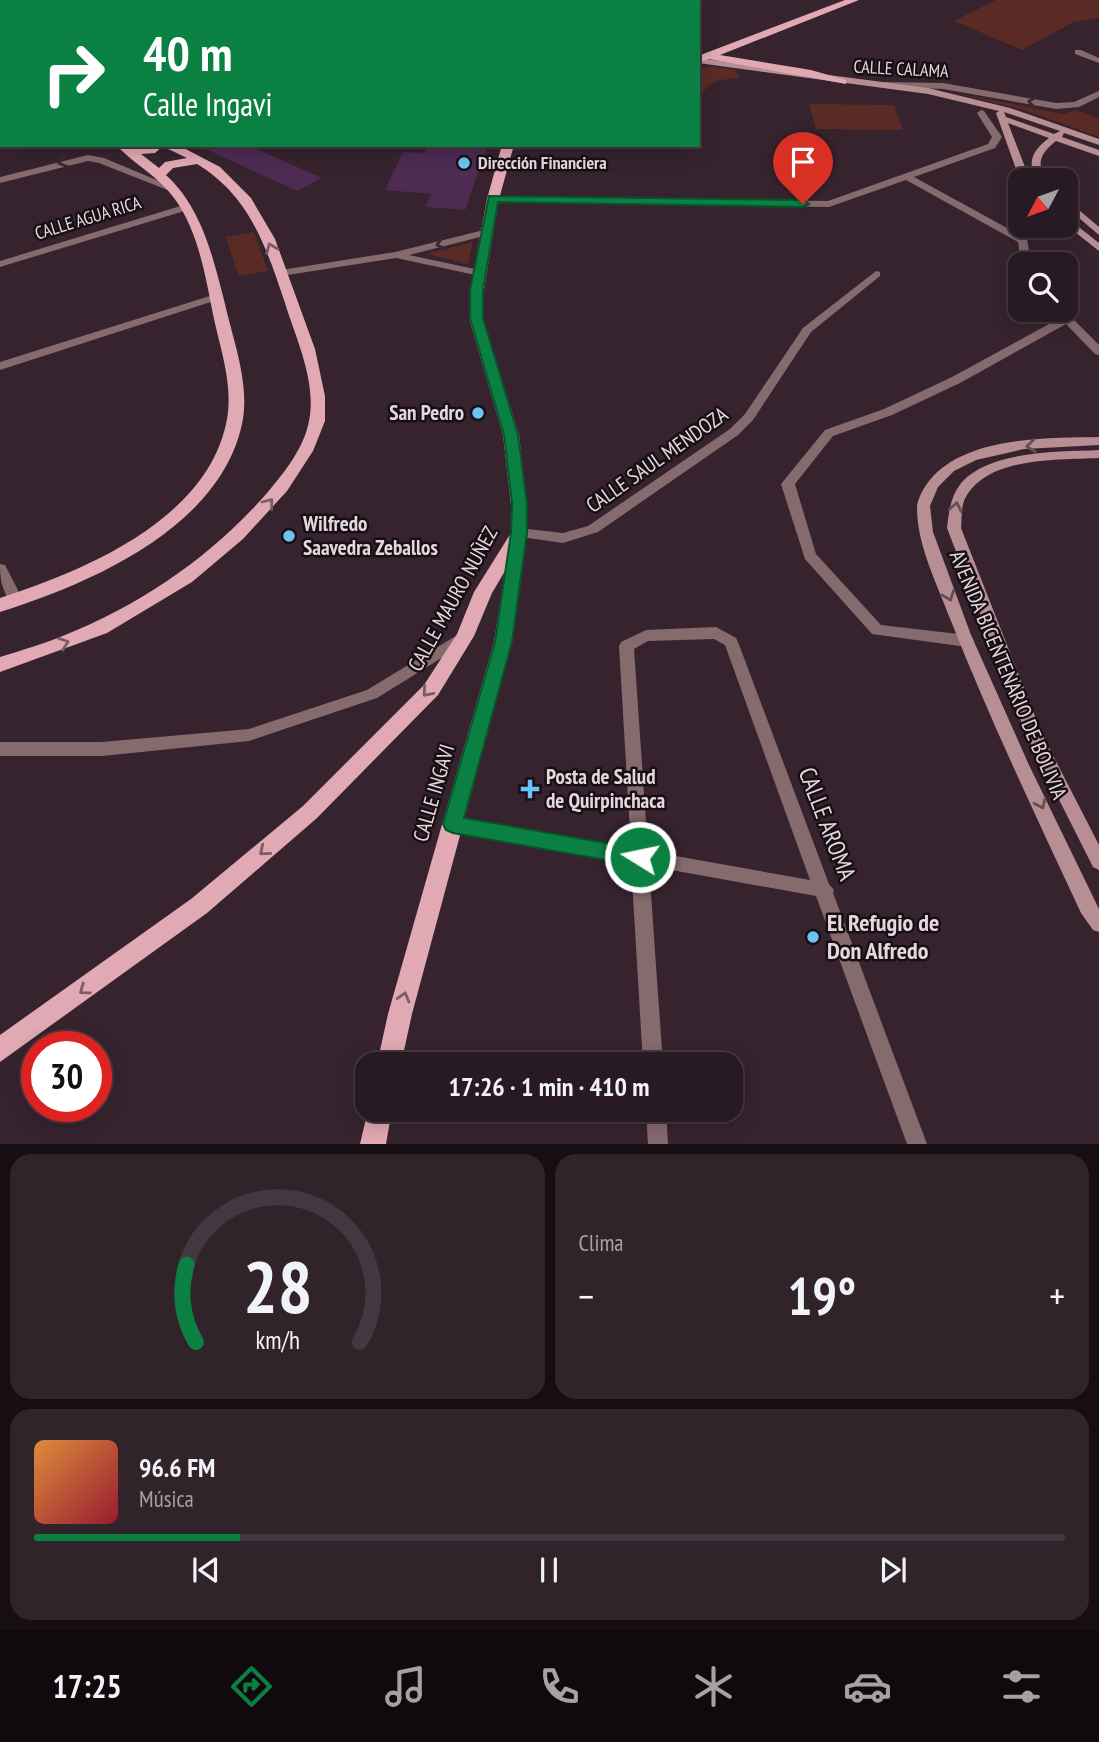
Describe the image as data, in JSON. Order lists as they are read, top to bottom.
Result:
{
  "streets": {
    "main road": [
      "CALLE CALAMA",
      "CALLE MAURO NUÑEZ",
      "AVENIDA BICENTENARIO DE BOLIVIA",
      "CALLE INGAVI"
    ],
    "street": ["CALLE AGUA RICA", "CALLE SAUL MENDOZA", "CALLE AROMA"]
  },
  "crossings": [
    ["CALLE SAUL MENDOZA", "CALLE MAURO NUÑEZ"],
    ["CALLE SAUL MENDOZA", "CALLE INGAVI"],
    ["CALLE MAURO NUÑEZ", "CALLE INGAVI"]
  ],
  "one_way": ["CALLE MAURO NUÑEZ", "CALLE INGAVI"],
  "places": {
    "other": [
      "Dirección Financiera",
      "San Pedro",
      "Wilfredo Saavedra Zeballos",
      "El Refugio de Don Alfredo"
    ],
    "health": ["Posta de Salud de Quirpinchaca"]
  },
  "north": "bottom left",
  "page": {
    "turn": ["40 m", "Calle Ingavi"],
    "limit": "30",
    "trip": "17:26 · 1 min · 410 m",
    "tile": "Clima",
    "heat": ["−", "19°", "+"],
    "song": ["96.6 FM", "Música"],
    "tabs": "17:25",
    "gauge": ["28", "km/h"]
  }
}
